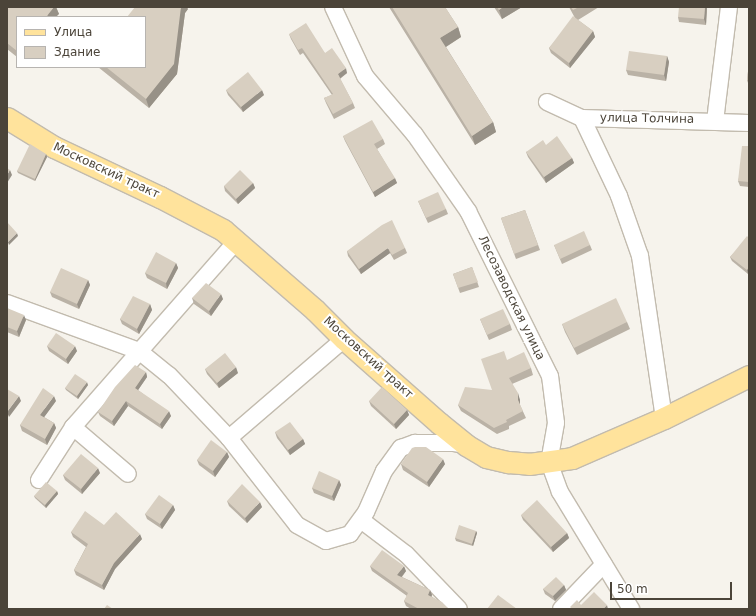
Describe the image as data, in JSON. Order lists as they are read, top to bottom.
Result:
{
  "streets": {
    "main road": ["Московский тракт"],
    "street": ["улица Толчина", "Лесозаводская улица"]
  },
  "crossings": [
    ["Московский тракт", "Лесозаводская улица"]
  ],
  "legend": ["Улица", "Здание"],
  "scale_bar": "50 m"
}
